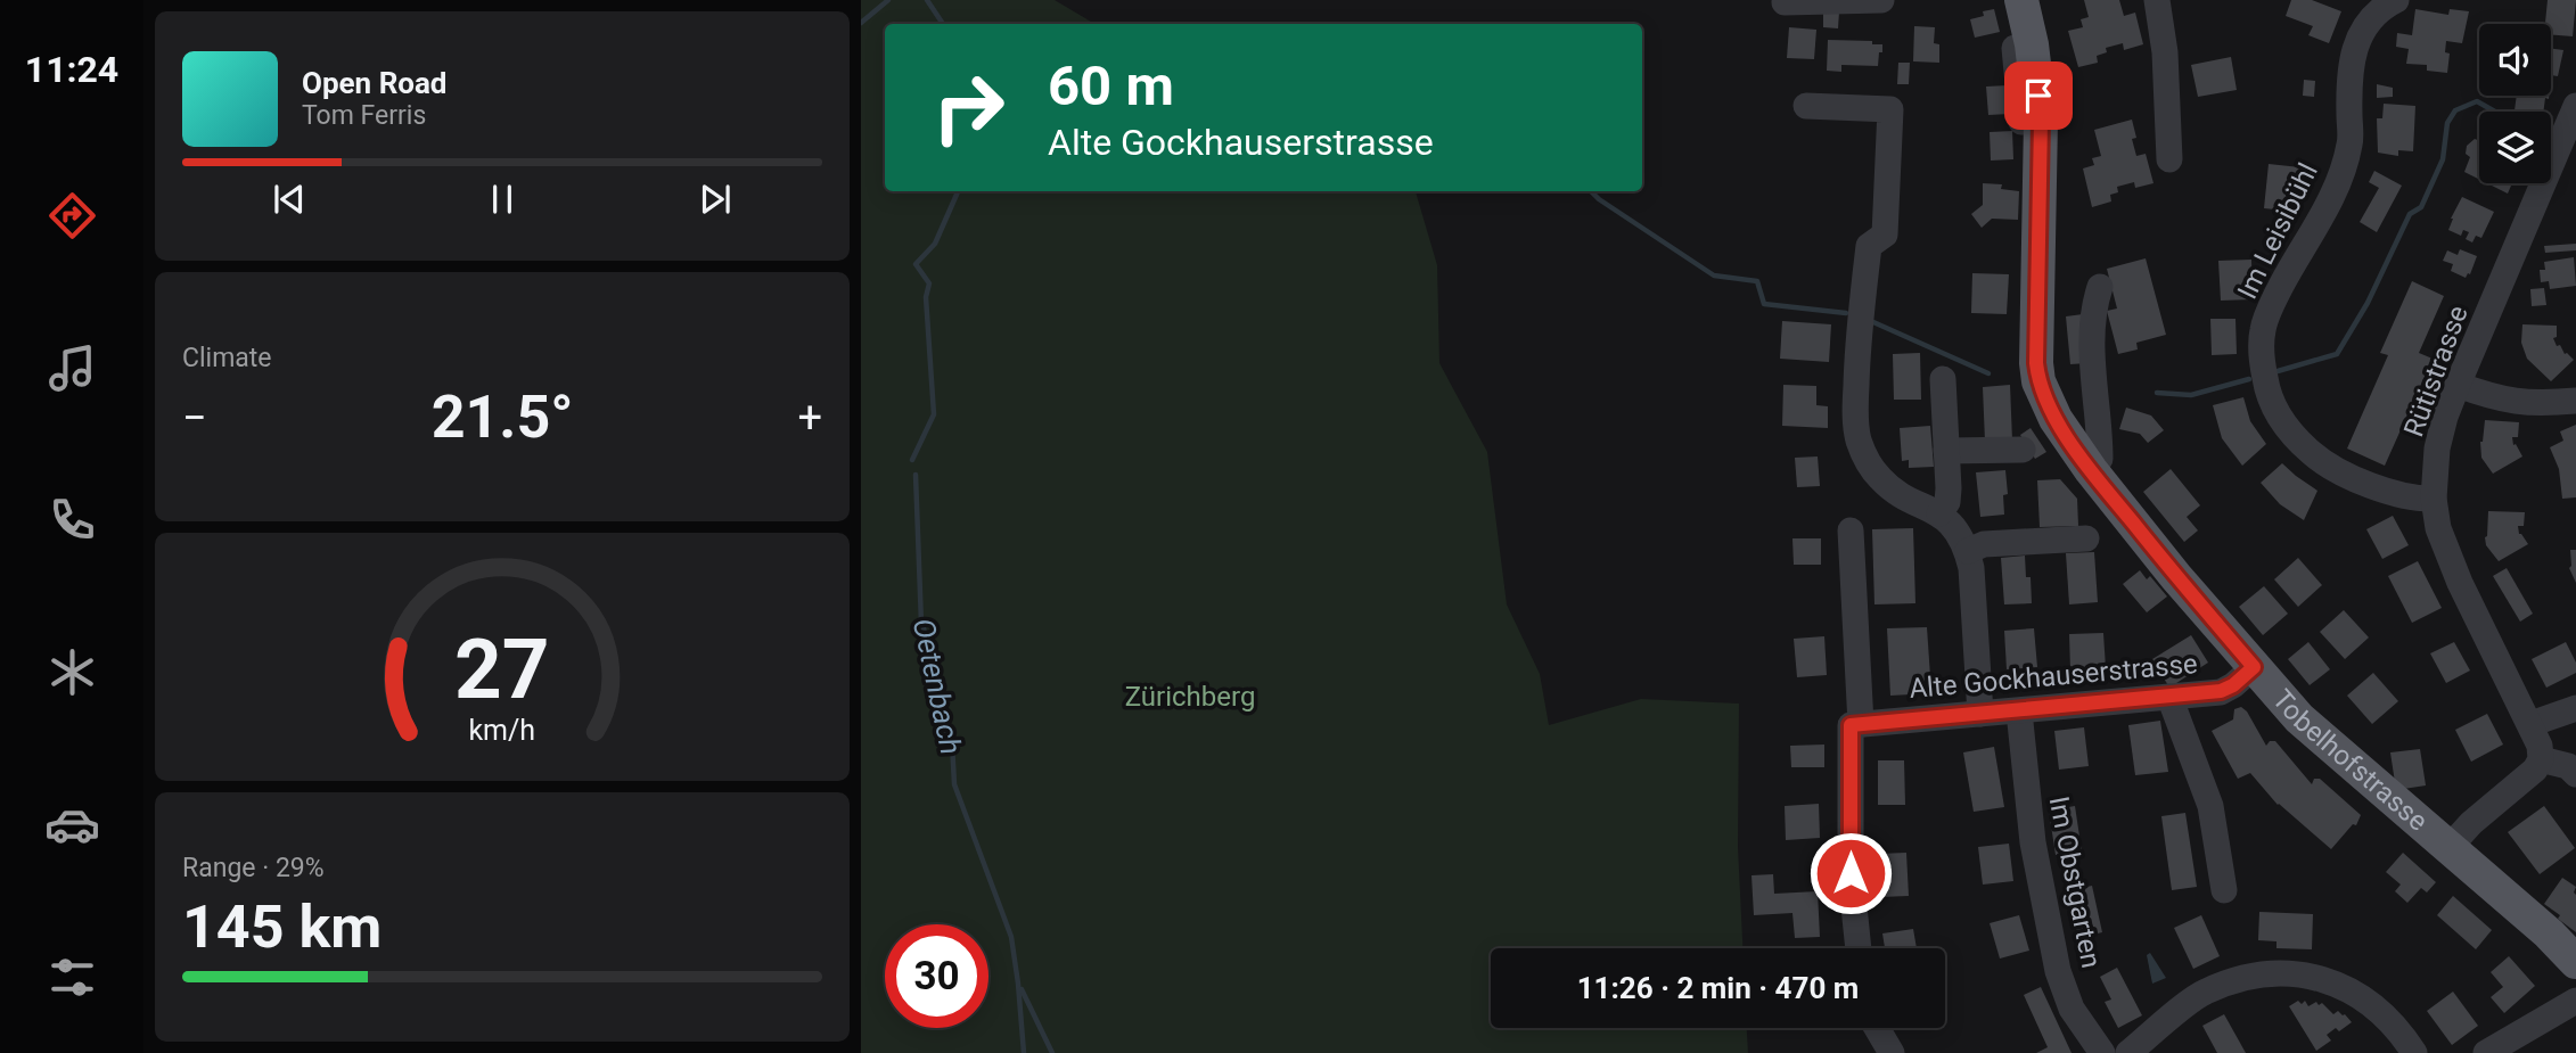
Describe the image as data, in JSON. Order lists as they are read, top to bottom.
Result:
{
  "streets": {
    "main road": ["Tobelhofstrasse"],
    "street": [
      "Im Leisibühl",
      "Rütistrasse",
      "Alte Gockhauserstrasse",
      "Im Obstgarten"
    ]
  },
  "crossings": [
    ["Im Leisibühl", "Rütistrasse"],
    ["Alte Gockhauserstrasse", "Tobelhofstrasse"],
    ["Alte Gockhauserstrasse", "Im Obstgarten"]
  ],
  "water": ["Oetenbach"],
  "parks": ["Zürichberg"],
  "page": {
    "tabs": "11:24",
    "turn": ["60 m", "Alte Gockhauserstrasse"],
    "song": ["Open Road", "Tom Ferris"],
    "tile": [
      "Climate",
      ["Range · 29%", "145 km"]
    ],
    "heat": ["−", "21.5°", "+"],
    "limit": "30",
    "trip": "11:26 · 2 min · 470 m",
    "gauge": ["27", "km/h"]
  }
}
